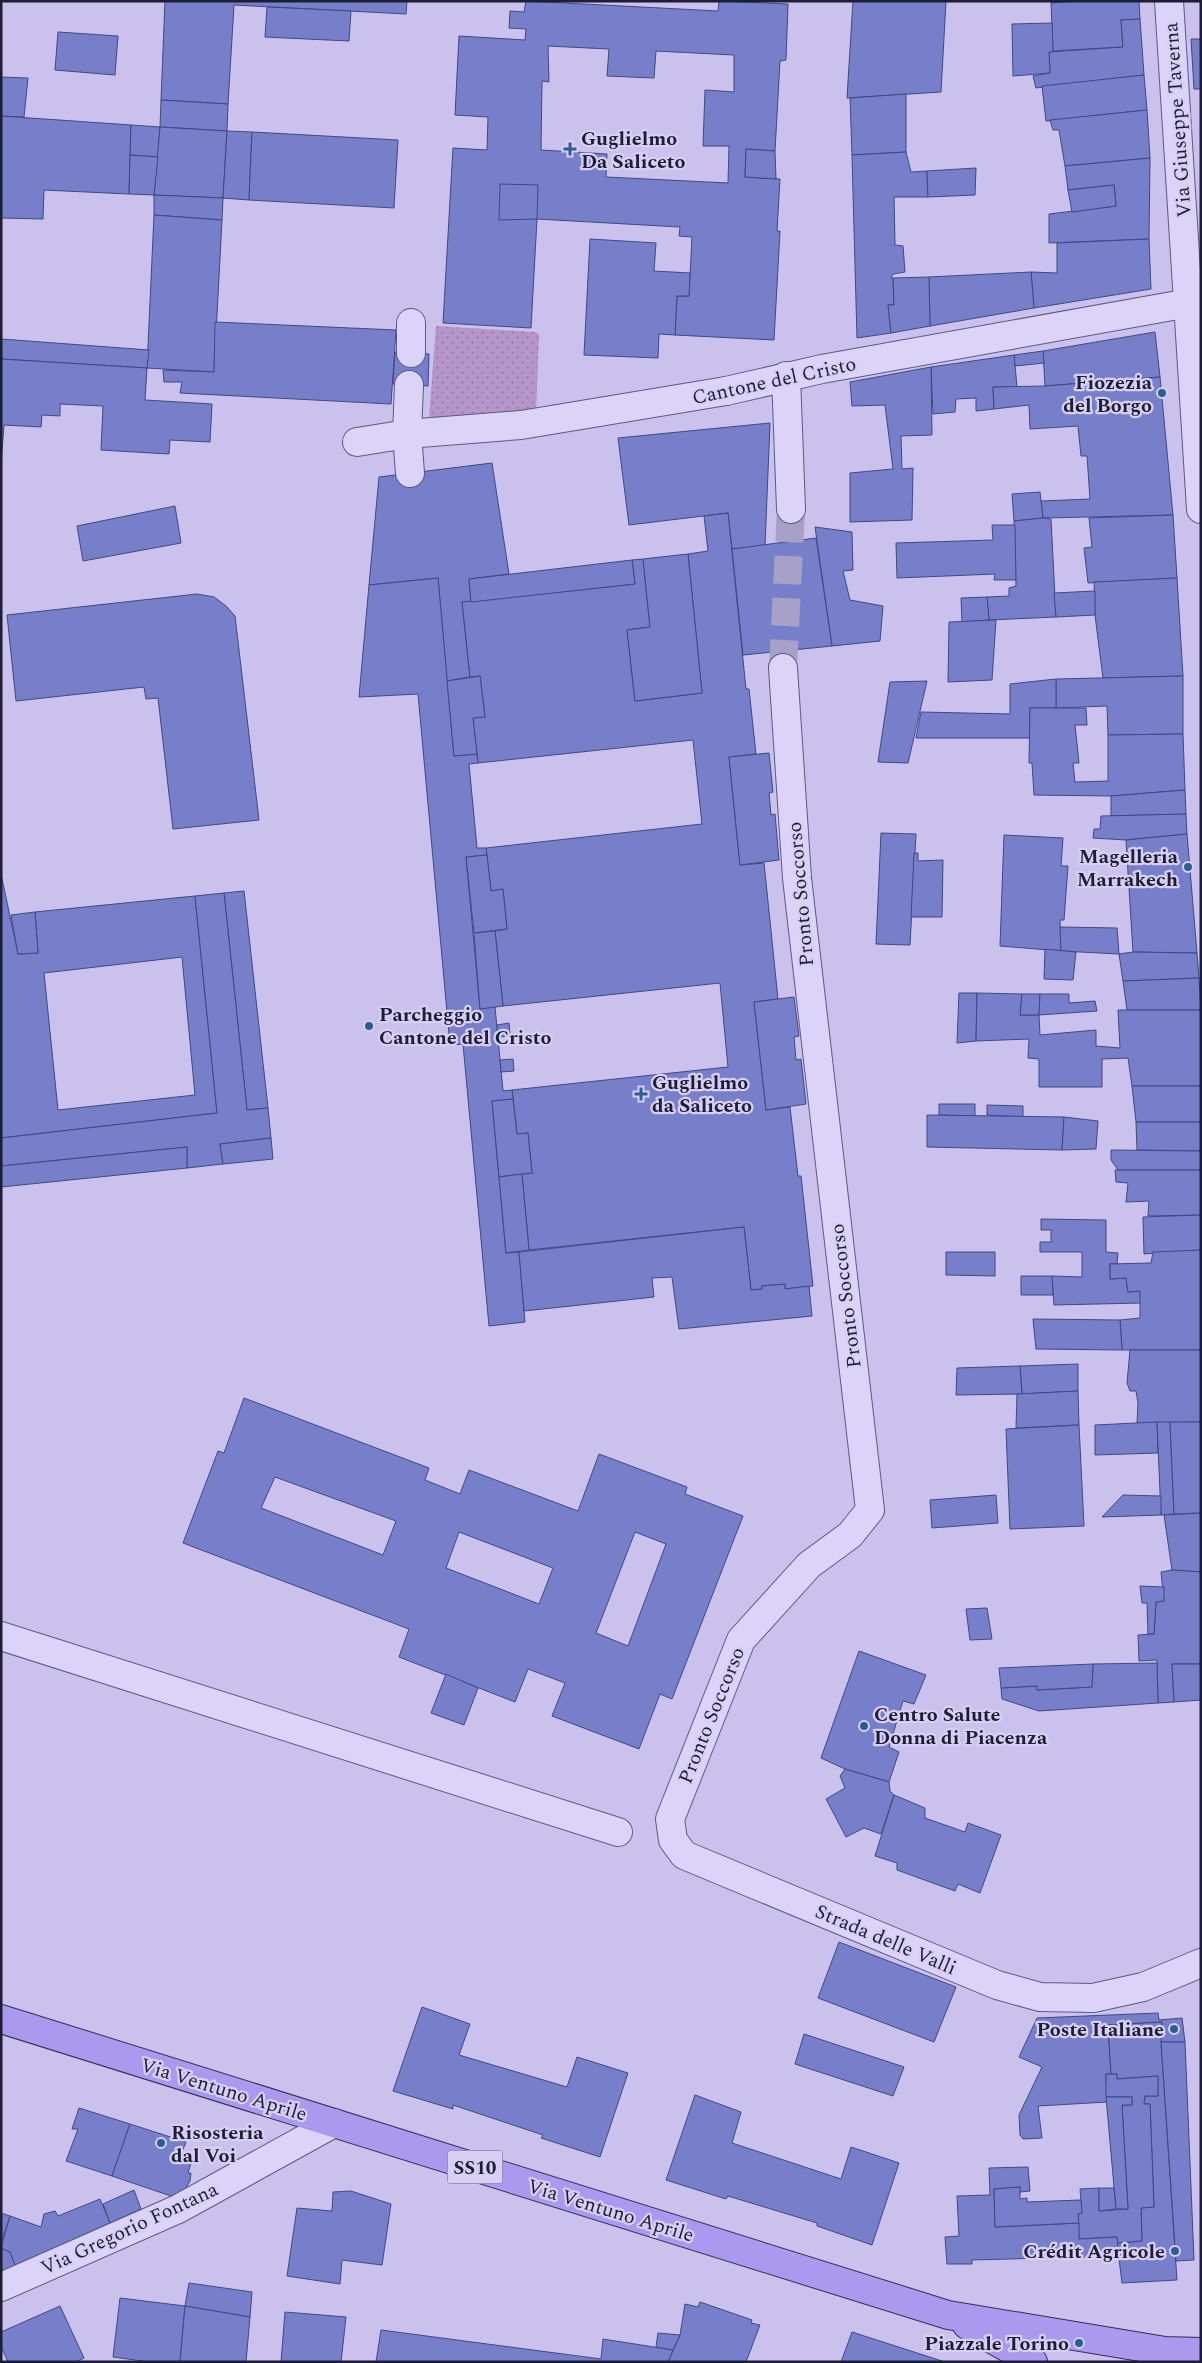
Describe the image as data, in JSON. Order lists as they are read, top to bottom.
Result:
{
  "streets": {
    "main road": ["Via Ventuno Aprile", "SS10"],
    "street": [
      "Via Giuseppe Taverna",
      "Cantone del Cristo",
      "Pronto Soccorso",
      "Strada delle Valli",
      "Via Gregorio Fontana"
    ]
  },
  "crossings": [
    ["Via Giuseppe Taverna", "Cantone del Cristo"],
    ["Pronto Soccorso", "Strada delle Valli"],
    ["Via Ventuno Aprile", "SS10"],
    ["Via Ventuno Aprile", "Via Gregorio Fontana"]
  ],
  "places": {
    "health": ["Guglielmo Da Saliceto", "Guglielmo da Saliceto"],
    "other": [
      "Fiozezia del Borgo",
      "Magelleria Marrakech",
      "Parcheggio Cantone del Cristo",
      "Centro Salute Donna di Piacenza",
      "Poste Italiane",
      "Risosteria dal Voi",
      "Crédit Agricole",
      "Piazzale Torino"
    ]
  }
}
